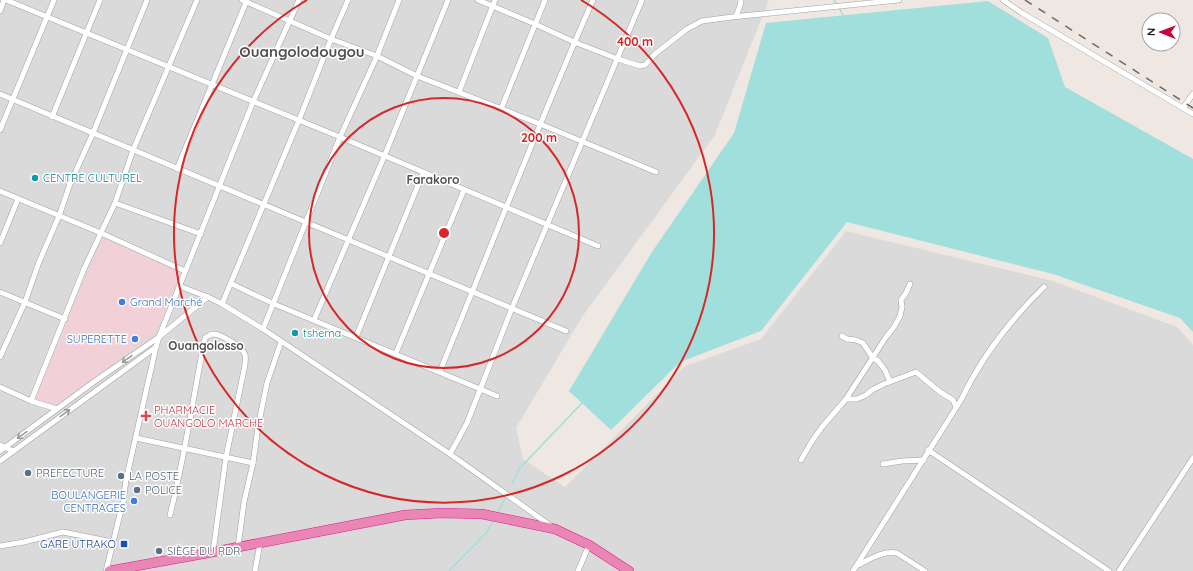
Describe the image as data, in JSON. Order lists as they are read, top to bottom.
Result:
{
  "districts": ["Ouangolodougou", "Farakoro", "Ouangolosso"],
  "places": {
    "other": [
      "CENTRE CULTUREL",
      "Grand Marché",
      "tshema",
      "SUPERETTE",
      "PREFECTURE",
      "LA POSTE",
      "POLICE",
      "BOULANGERIE CENTRAGES",
      "SIÈGE DU RDR"
    ],
    "health": ["PHARMACIE OUANGOLO MARCHE"],
    "transit": ["GARE UTRAKO"]
  },
  "north": "left",
  "rings": ["400 m", "200 m"]
}
